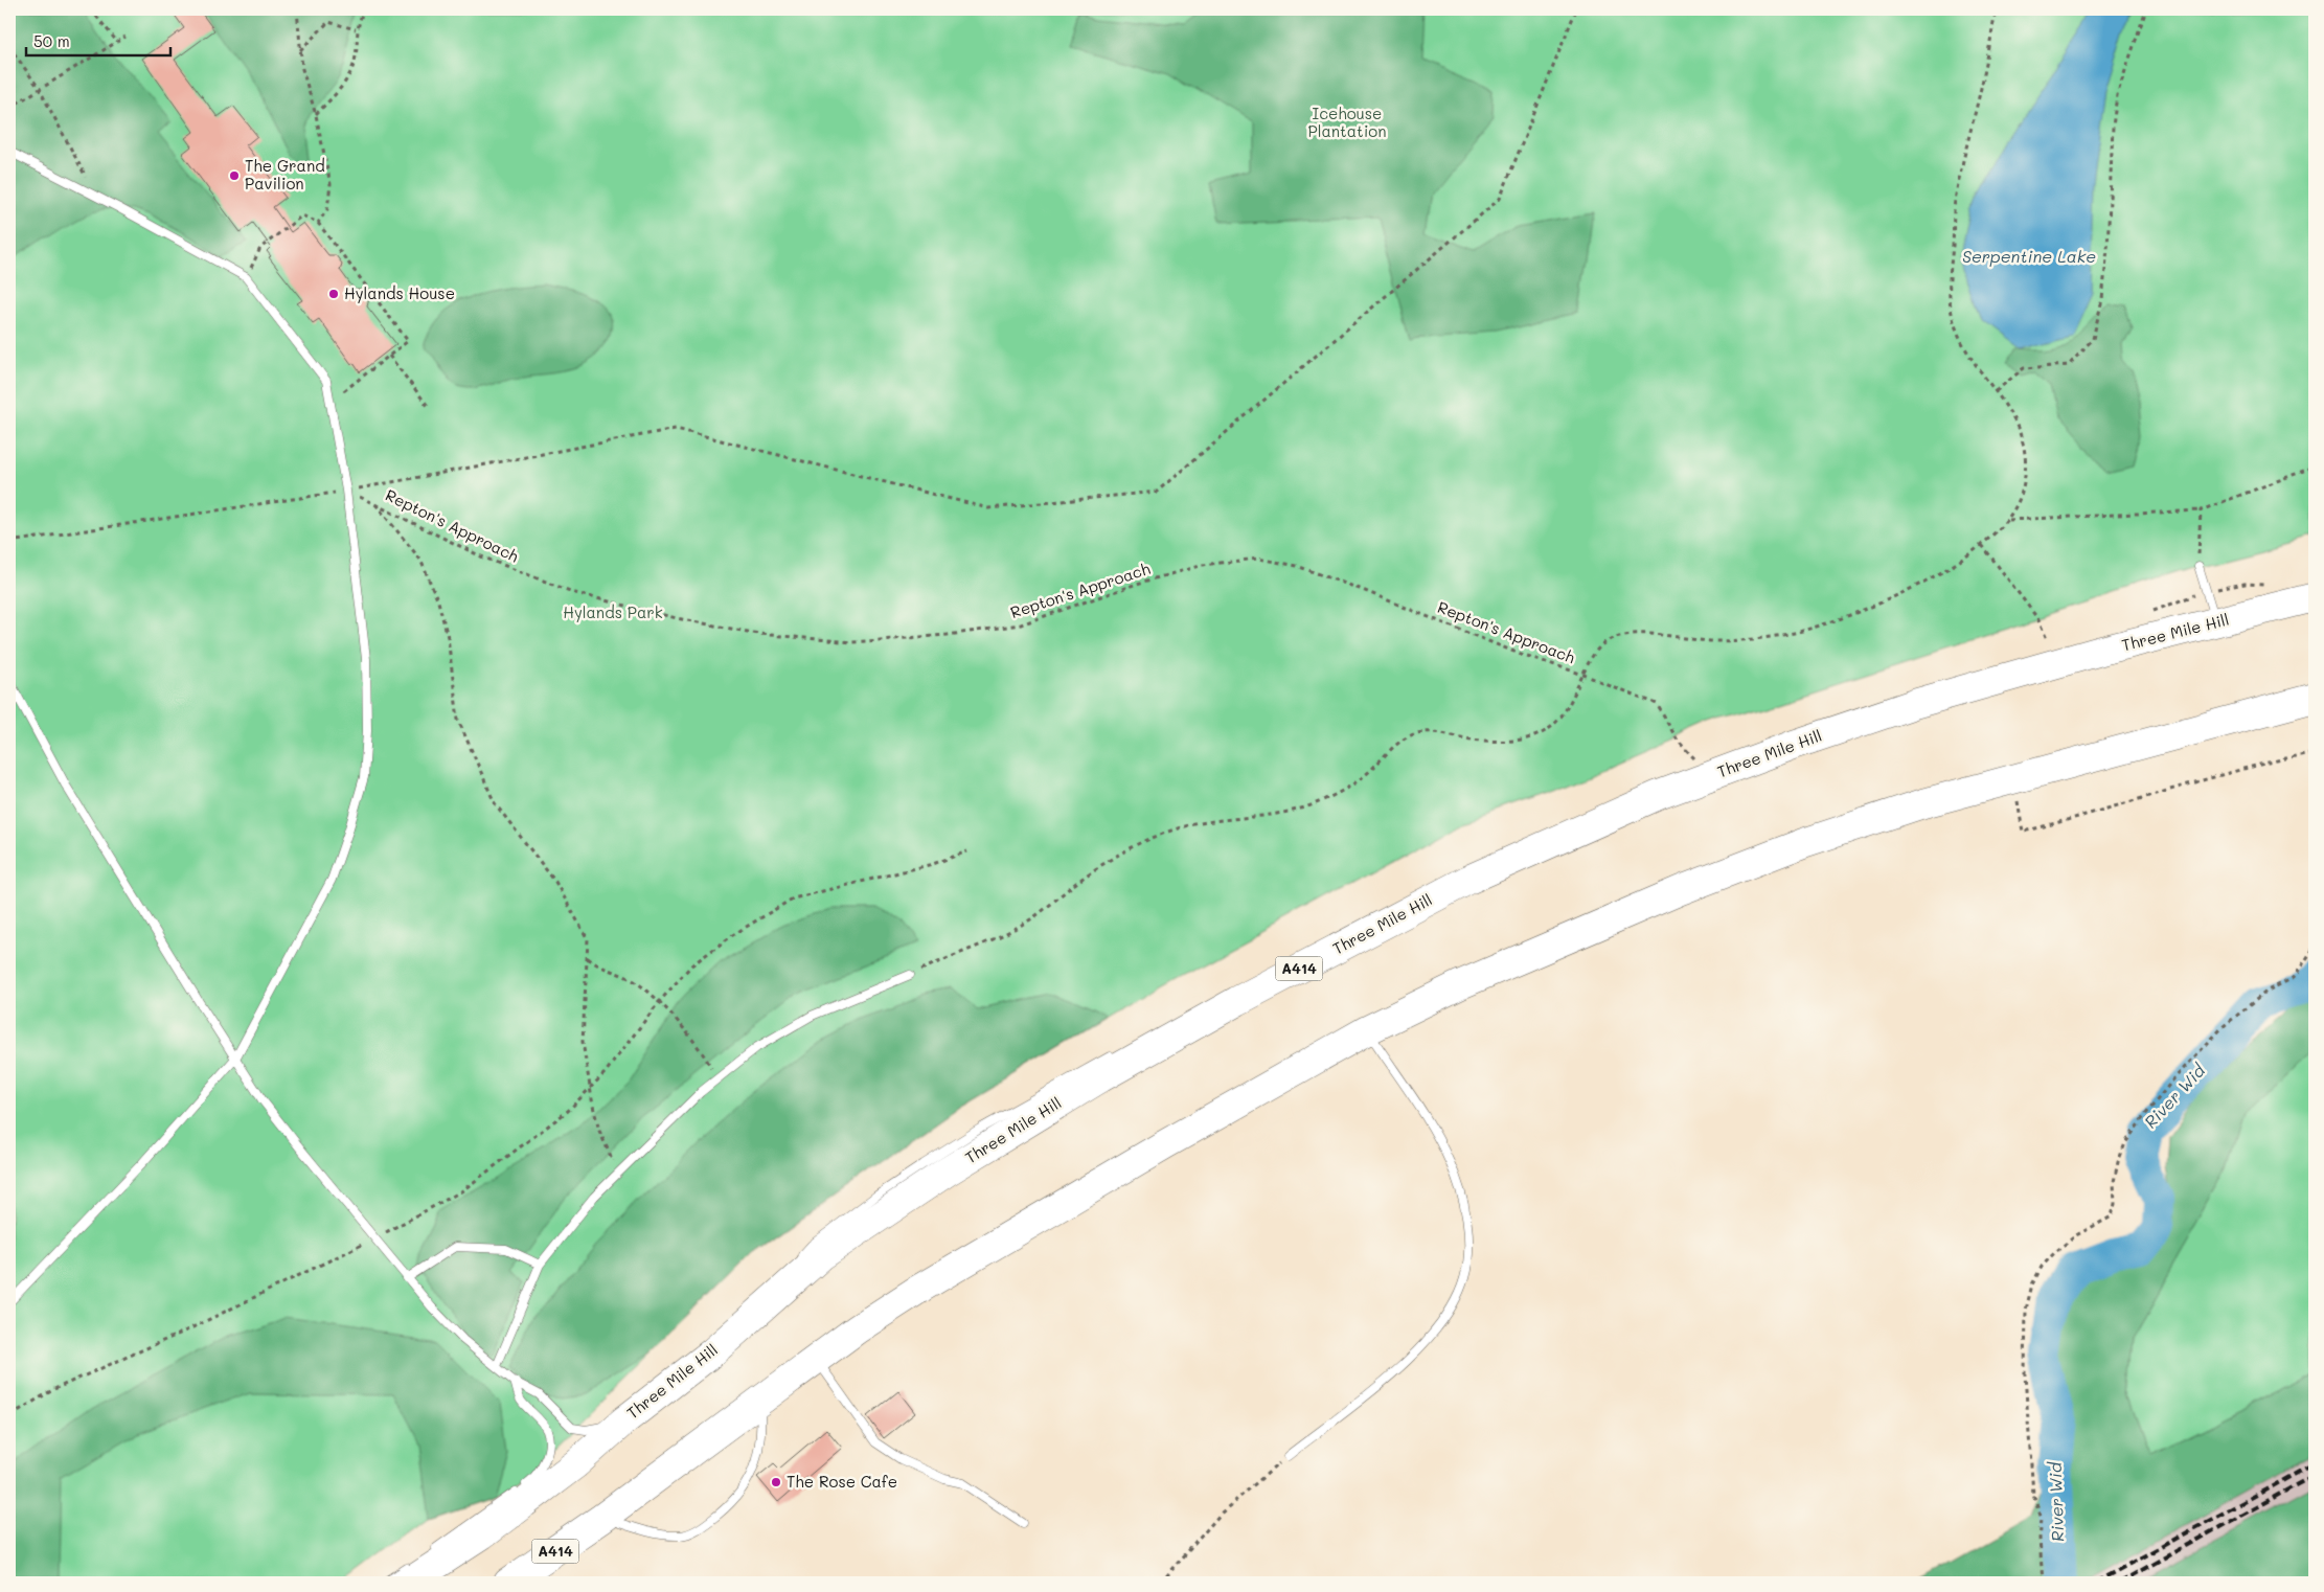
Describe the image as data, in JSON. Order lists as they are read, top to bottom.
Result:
{
  "streets": {
    "highway": ["Three Mile Hill", "A414"],
    "path": ["Repton's Approach"]
  },
  "water": ["Serpentine Lake", "River Wid"],
  "parks": ["Icehouse Plantation", "Hylands Park"],
  "places": ["The Grand Pavilion", "Hylands House", "The Rose Cafe"],
  "scale_bar": "50 m"
}
